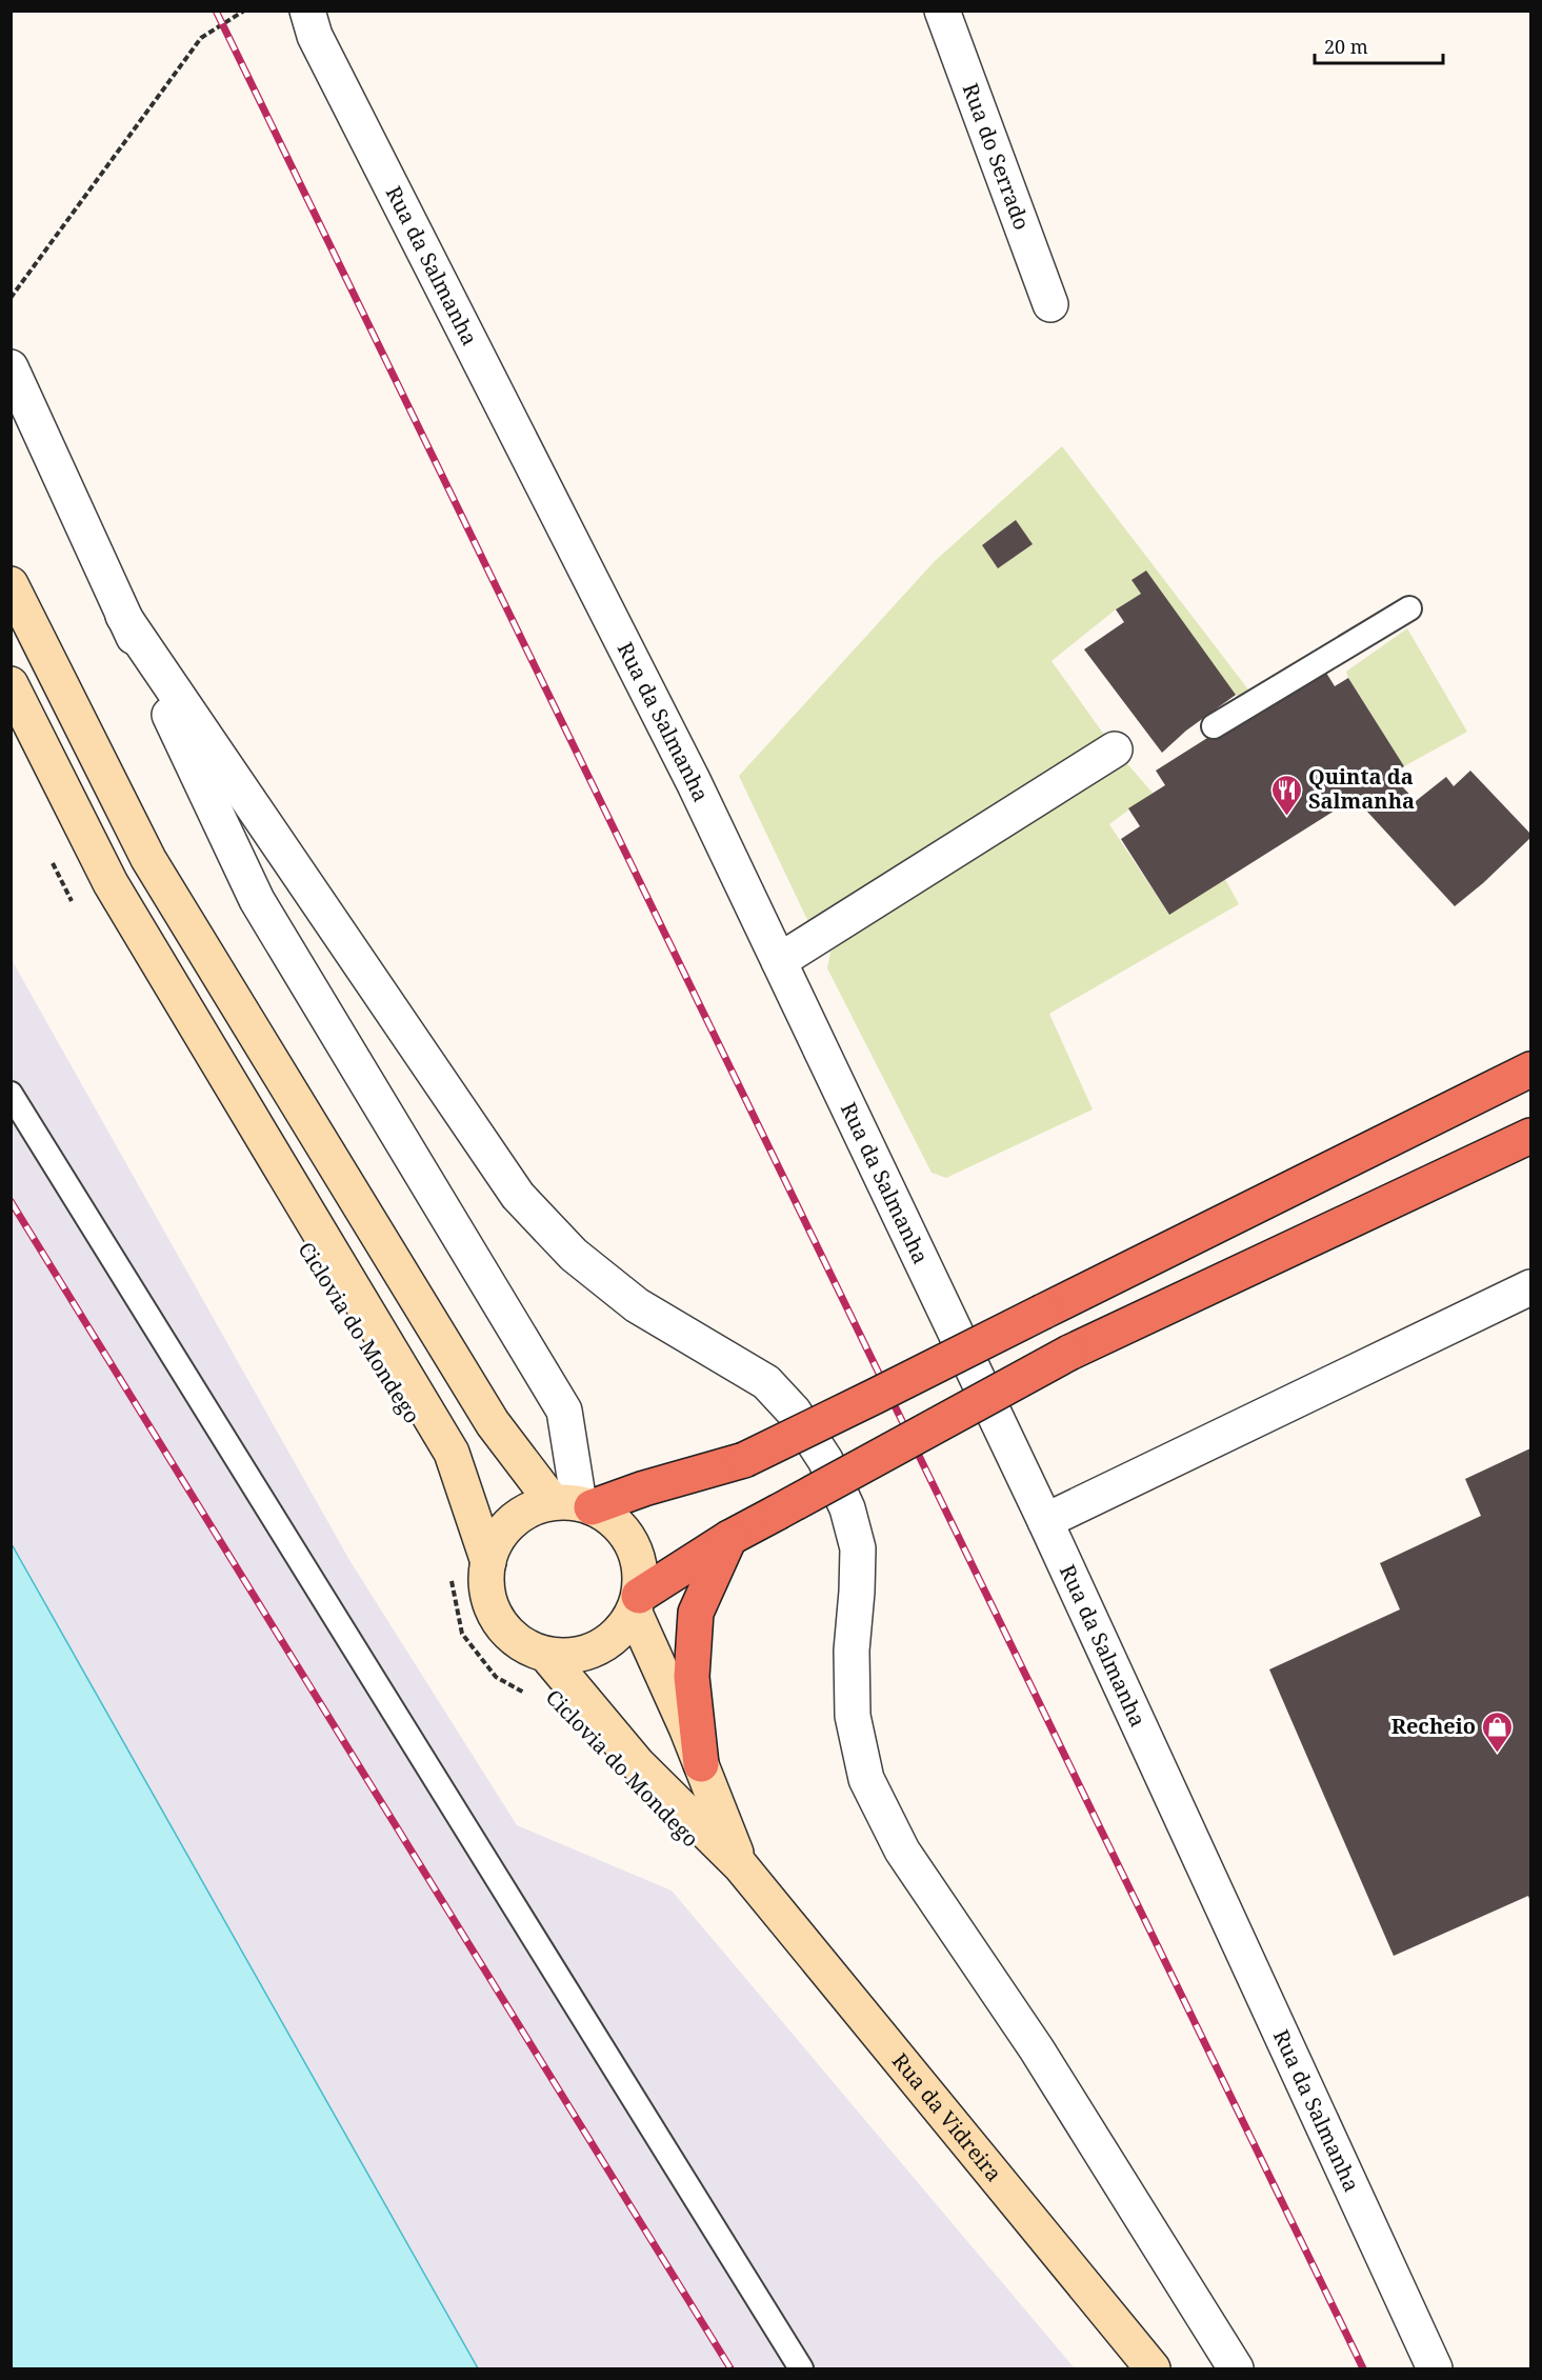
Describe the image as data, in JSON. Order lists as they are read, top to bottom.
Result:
{
  "streets": {
    "main road": ["Rua da Vidreira"],
    "street": ["Rua do Serrado", "Rua da Salmanha"],
    "path": ["Ciclovia do Mondego"]
  },
  "places": {
    "restaurant": ["Quinta da Salmanha"],
    "shop": ["Recheio"]
  },
  "scale_bar": "20 m"
}
